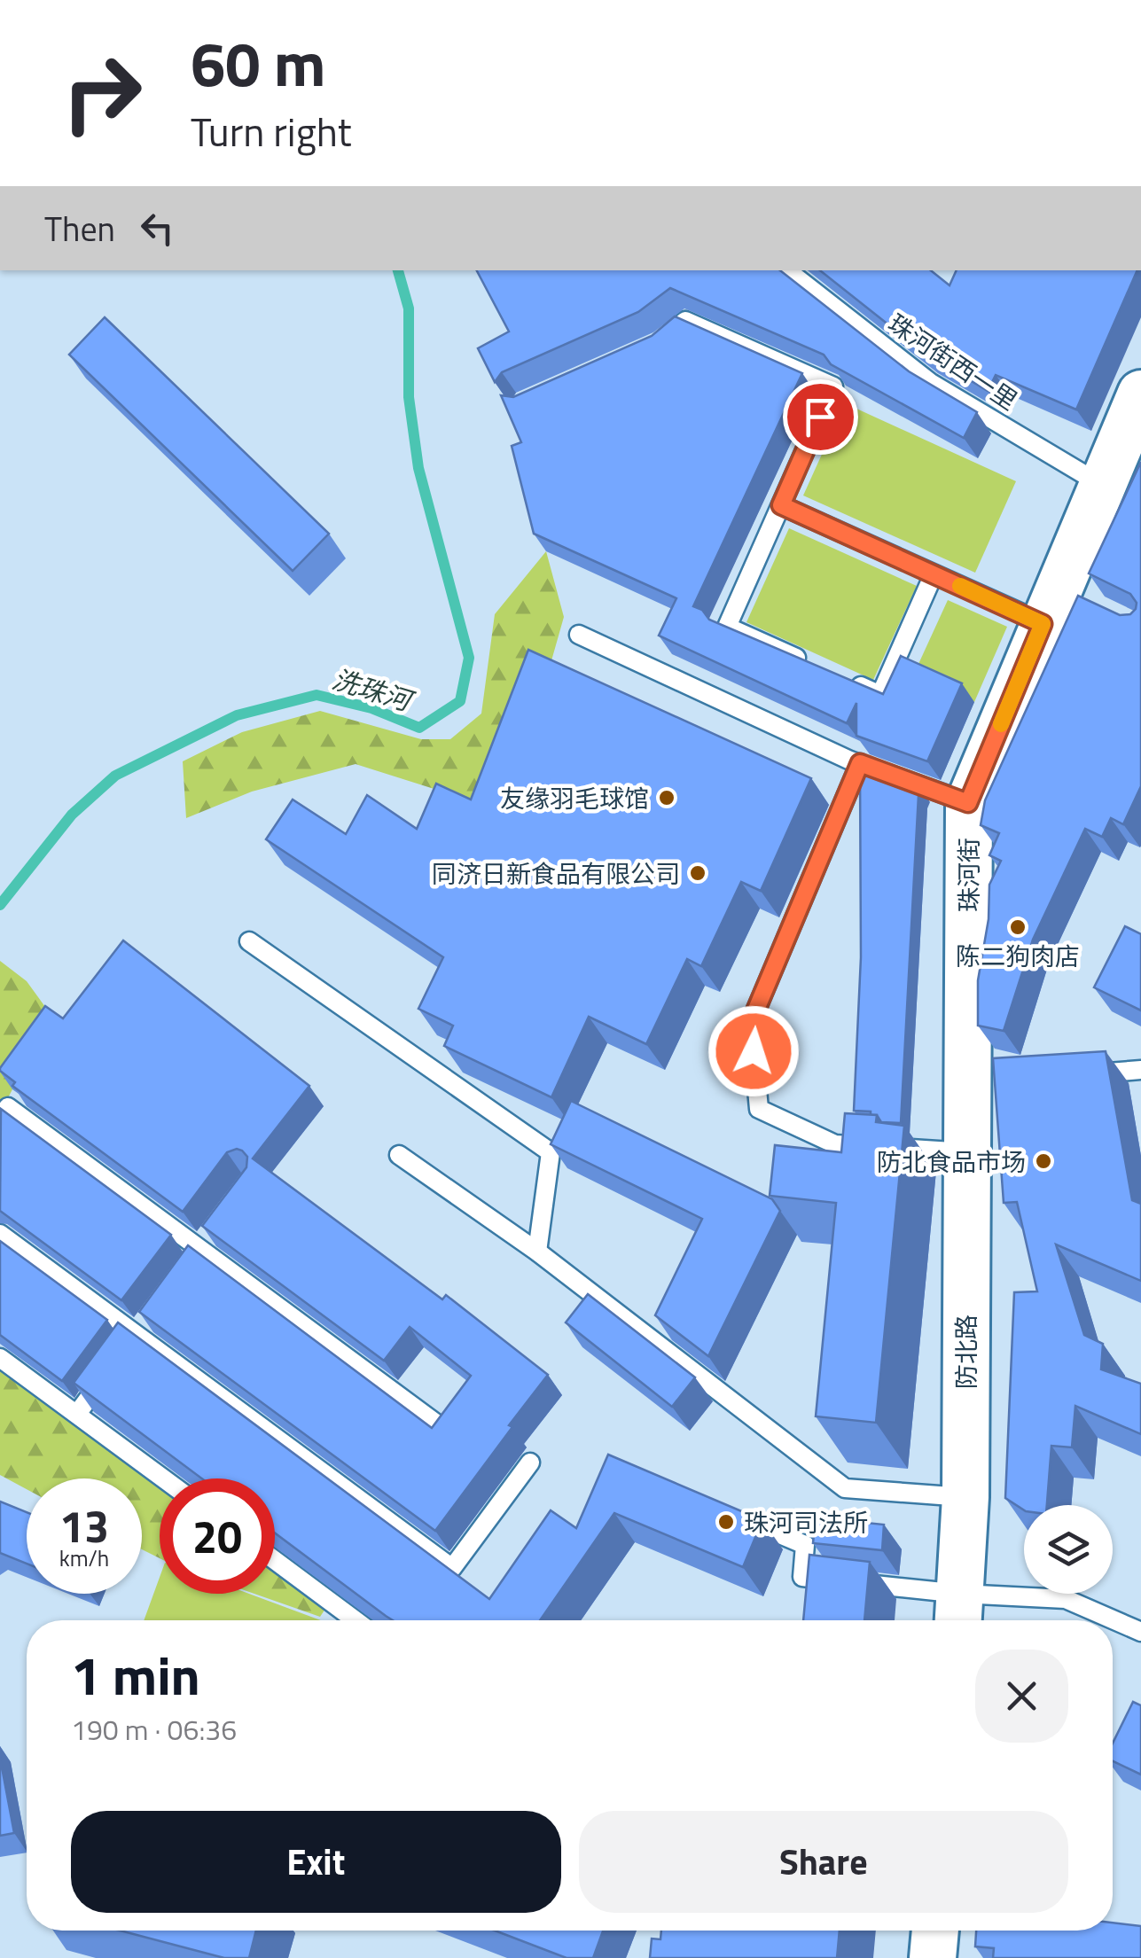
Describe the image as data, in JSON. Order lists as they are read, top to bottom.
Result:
{
  "streets": {
    "street": ["珠河街", "防北路"],
    "lane": ["珠河街西一里"]
  },
  "crossings": [
    ["珠河街西一里", "珠河街"],
    ["珠河街", "防北路"]
  ],
  "water": ["洗珠河"],
  "places": [
    "友缘羽毛球馆",
    "同济日新食品有限公司",
    "陈二狗肉店",
    "防北食品市场",
    "珠河司法所"
  ],
  "page": {
    "turn": ["60 m", "Turn right"],
    "then": "Then",
    "speed": "13 km/h",
    "limit": "20",
    "heading": ["1 min", "190 m · 06:36"],
    "buttons": ["Exit", "Share"]
  }
}
